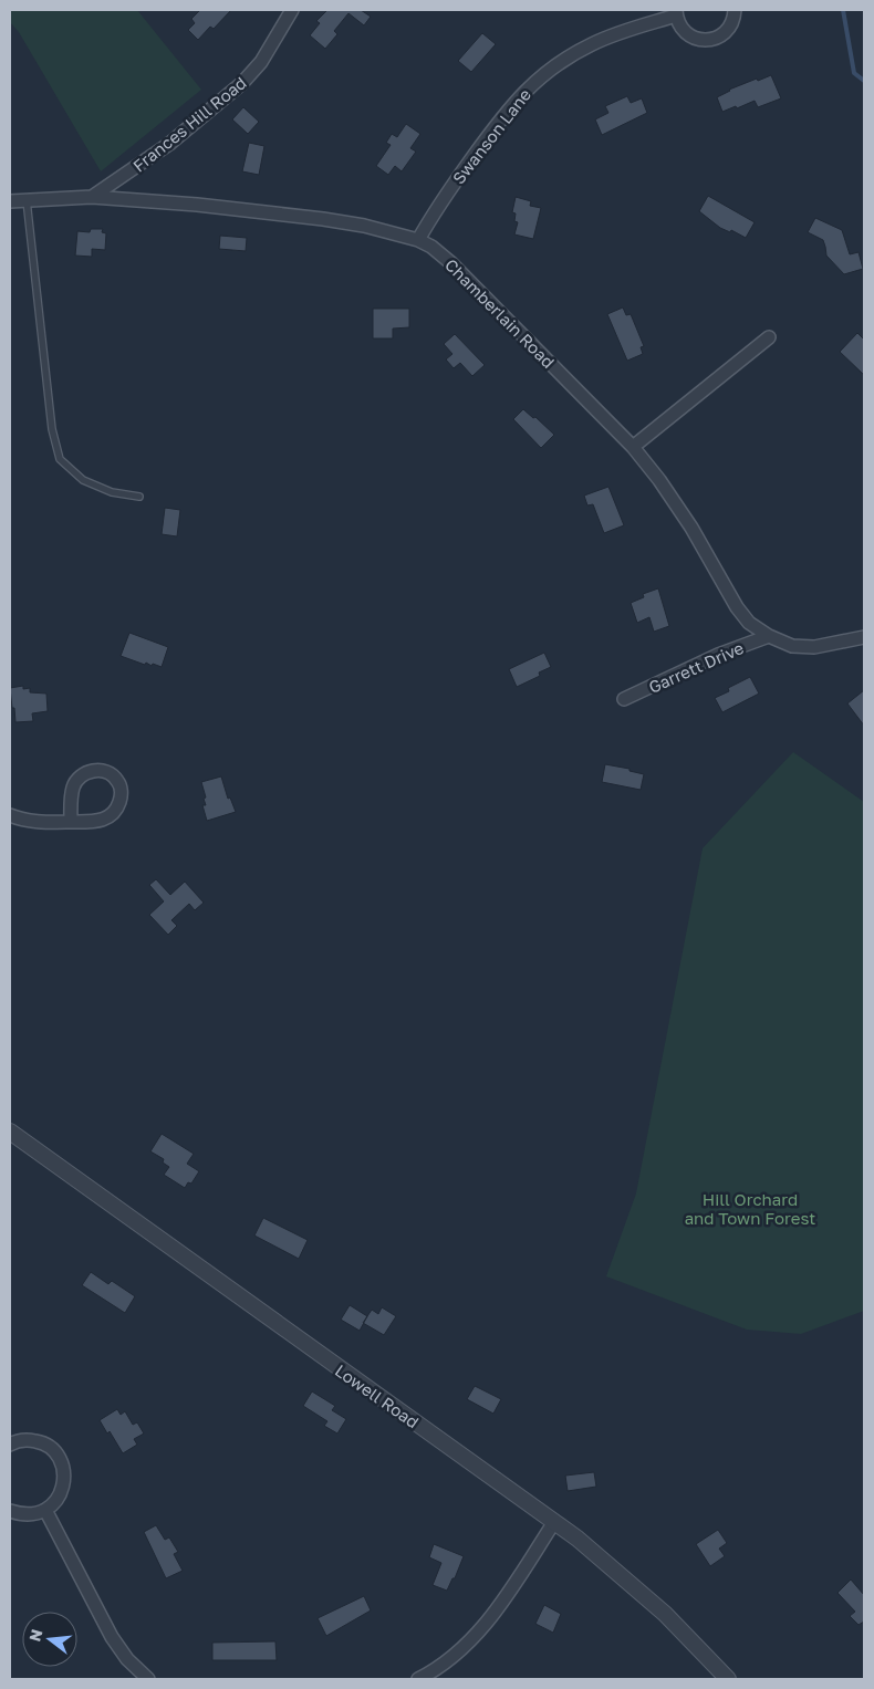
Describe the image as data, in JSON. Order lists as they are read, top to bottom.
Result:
{
  "streets": {
    "street": [
      "Frances Hill Road",
      "Swanson Lane",
      "Chamberlain Road",
      "Garrett Drive",
      "Lowell Road"
    ]
  },
  "crossings": [
    ["Frances Hill Road", "Chamberlain Road"],
    ["Swanson Lane", "Chamberlain Road"],
    ["Chamberlain Road", "Garrett Drive"]
  ],
  "parks": ["Hill Orchard and Town Forest"],
  "north": "left"
}
